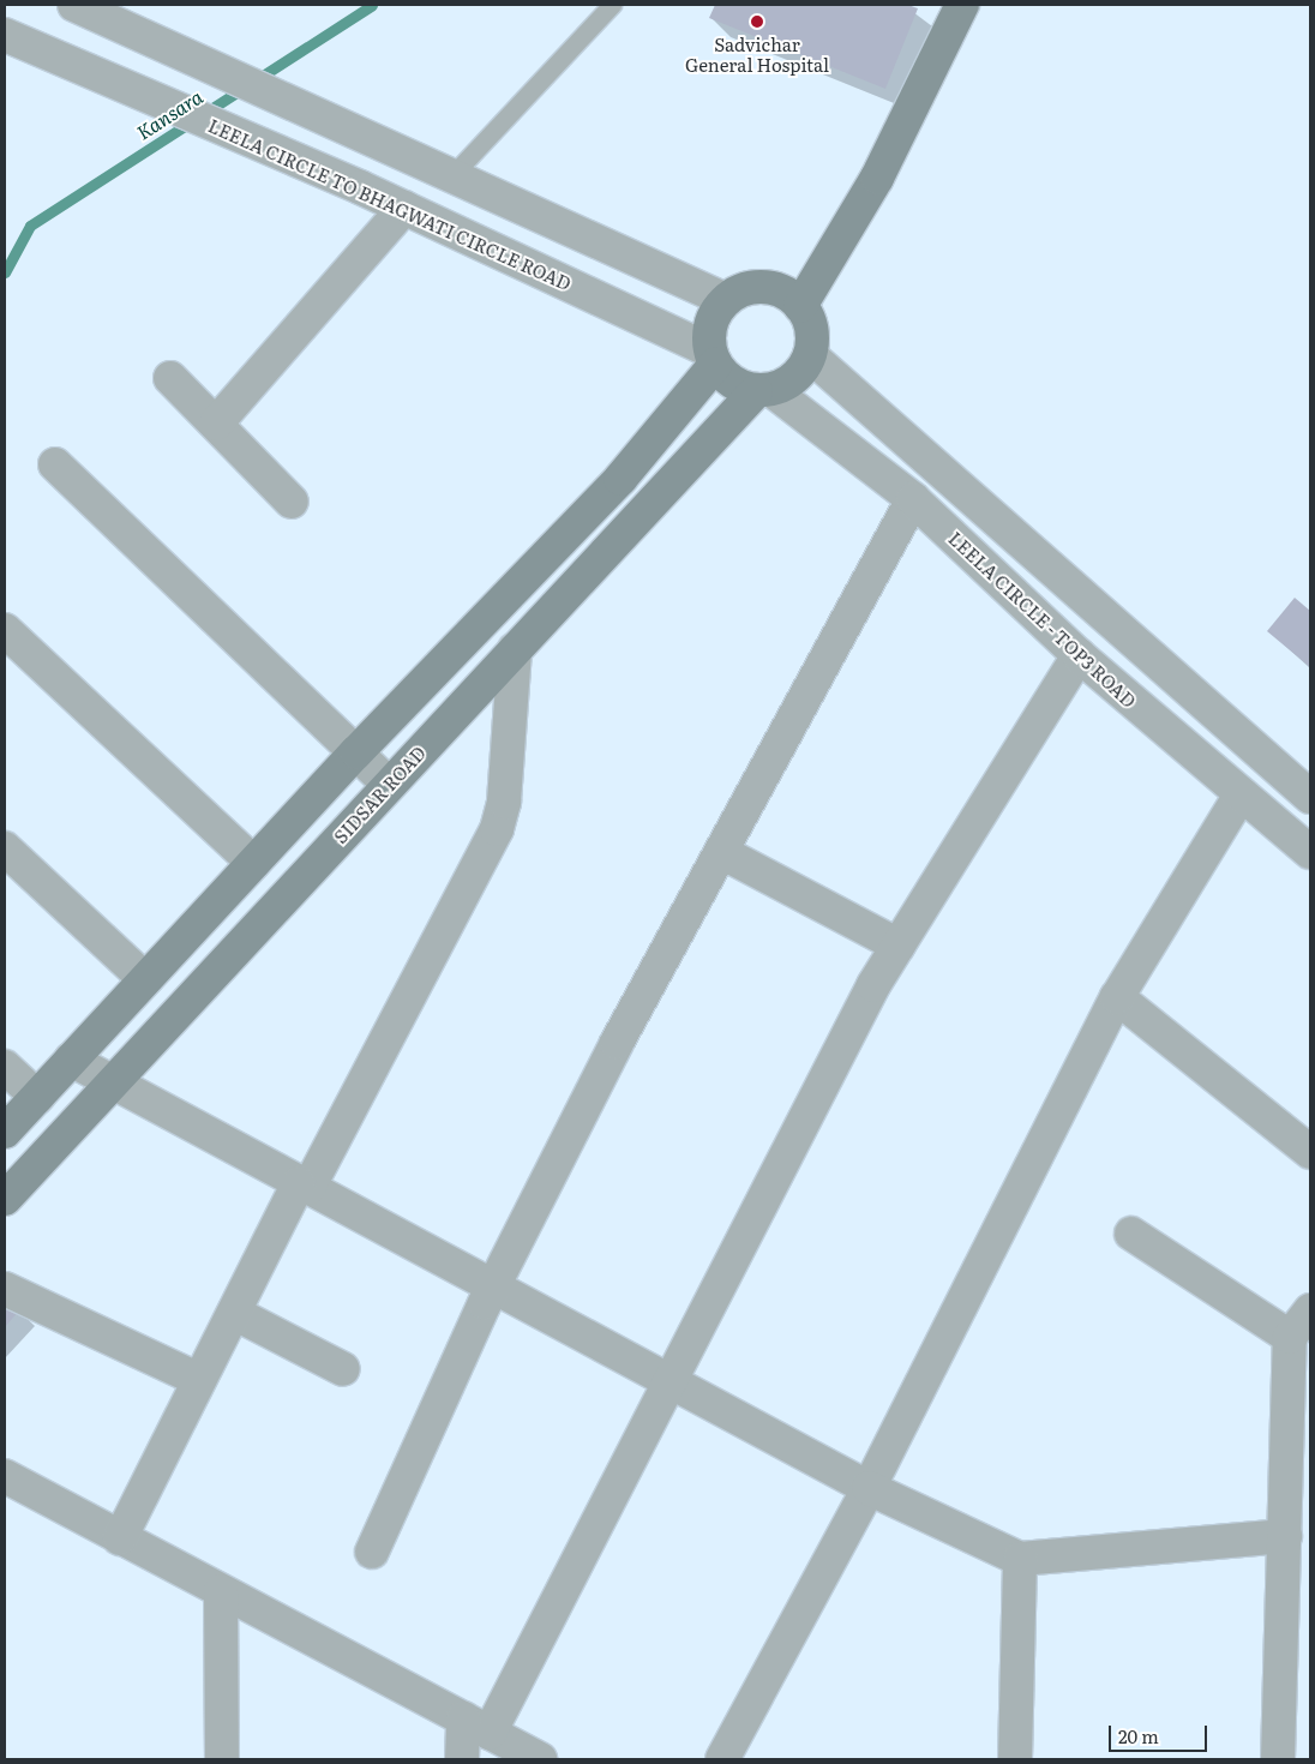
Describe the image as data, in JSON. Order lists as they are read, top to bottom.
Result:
{
  "streets": {
    "main road": ["SIDSAR ROAD"],
    "street": ["LEELA CIRCLE TO BHAGWATI CIRCLE ROAD", "LEELA CIRCLE - TOP3 ROAD"]
  },
  "crossings": [
    ["LEELA CIRCLE TO BHAGWATI CIRCLE ROAD", "LEELA CIRCLE - TOP3 ROAD"],
    ["LEELA CIRCLE TO BHAGWATI CIRCLE ROAD", "SIDSAR ROAD"],
    ["LEELA CIRCLE - TOP3 ROAD", "SIDSAR ROAD"]
  ],
  "water": ["Kansara"],
  "places": ["Sadvichar General Hospital"],
  "scale_bar": "20 m"
}
